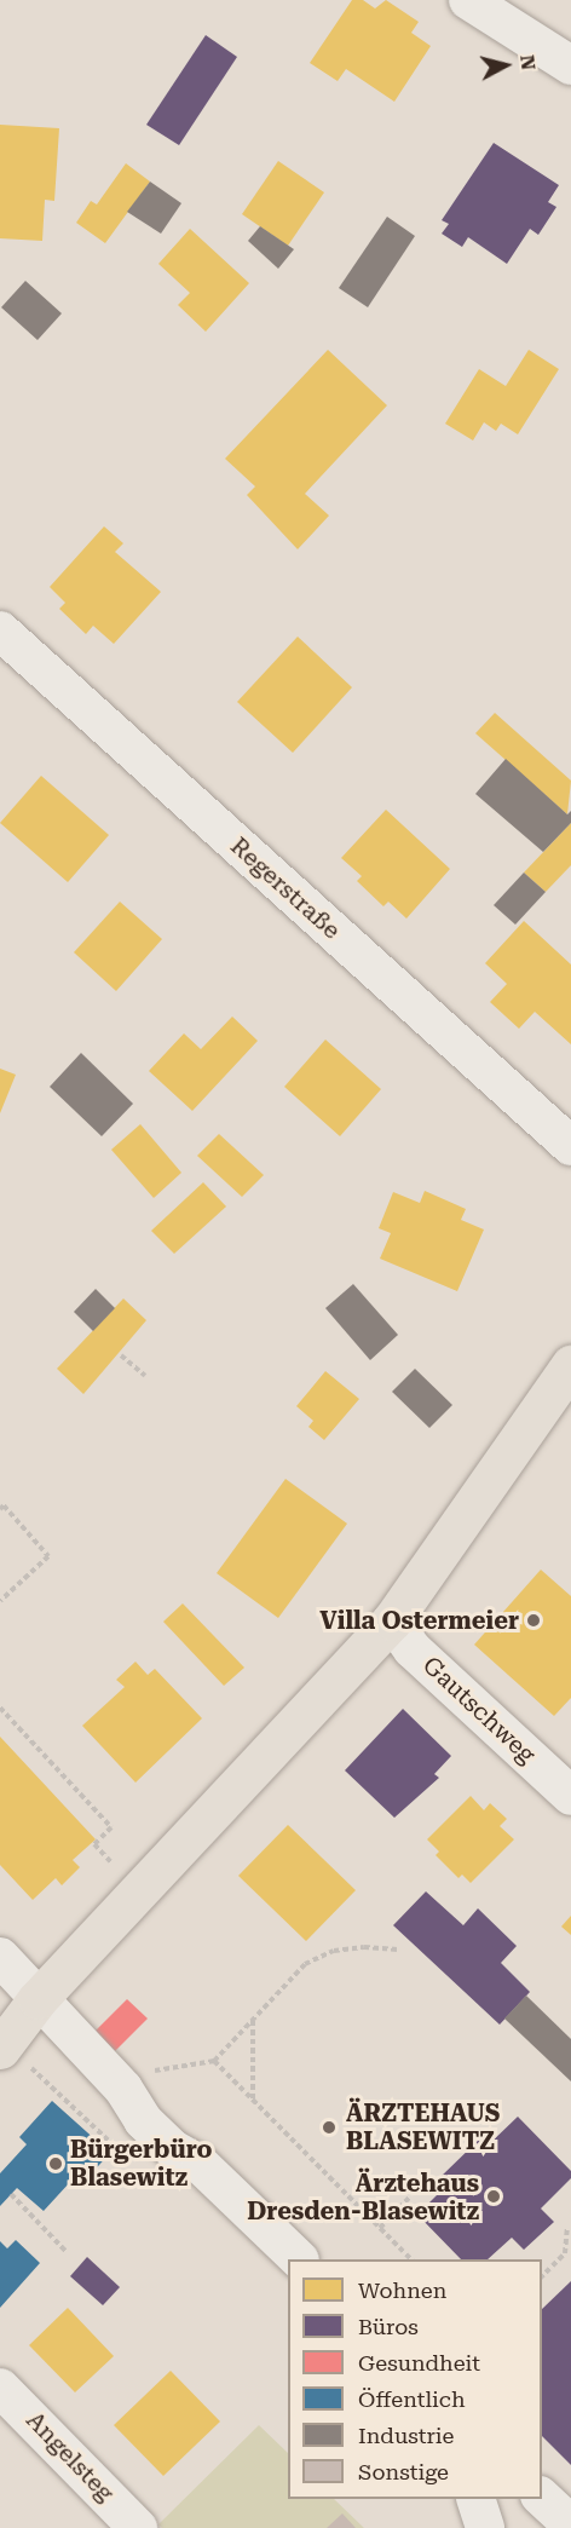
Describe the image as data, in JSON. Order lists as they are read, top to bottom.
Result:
{
  "streets": {
    "street": ["Regerstraße", "Gautschweg", "Angelsteg"]
  },
  "places": [
    "Villa Ostermeier",
    "ÄRZTEHAUS BLASEWITZ",
    "Bürgerbüro Blasewitz",
    "Ärztehaus Dresden-Blasewitz"
  ],
  "legend": [
    "Wohnen",
    "Büros",
    "Gesundheit",
    "Öffentlich",
    "Industrie",
    "Sonstige"
  ],
  "north": "right"
}
